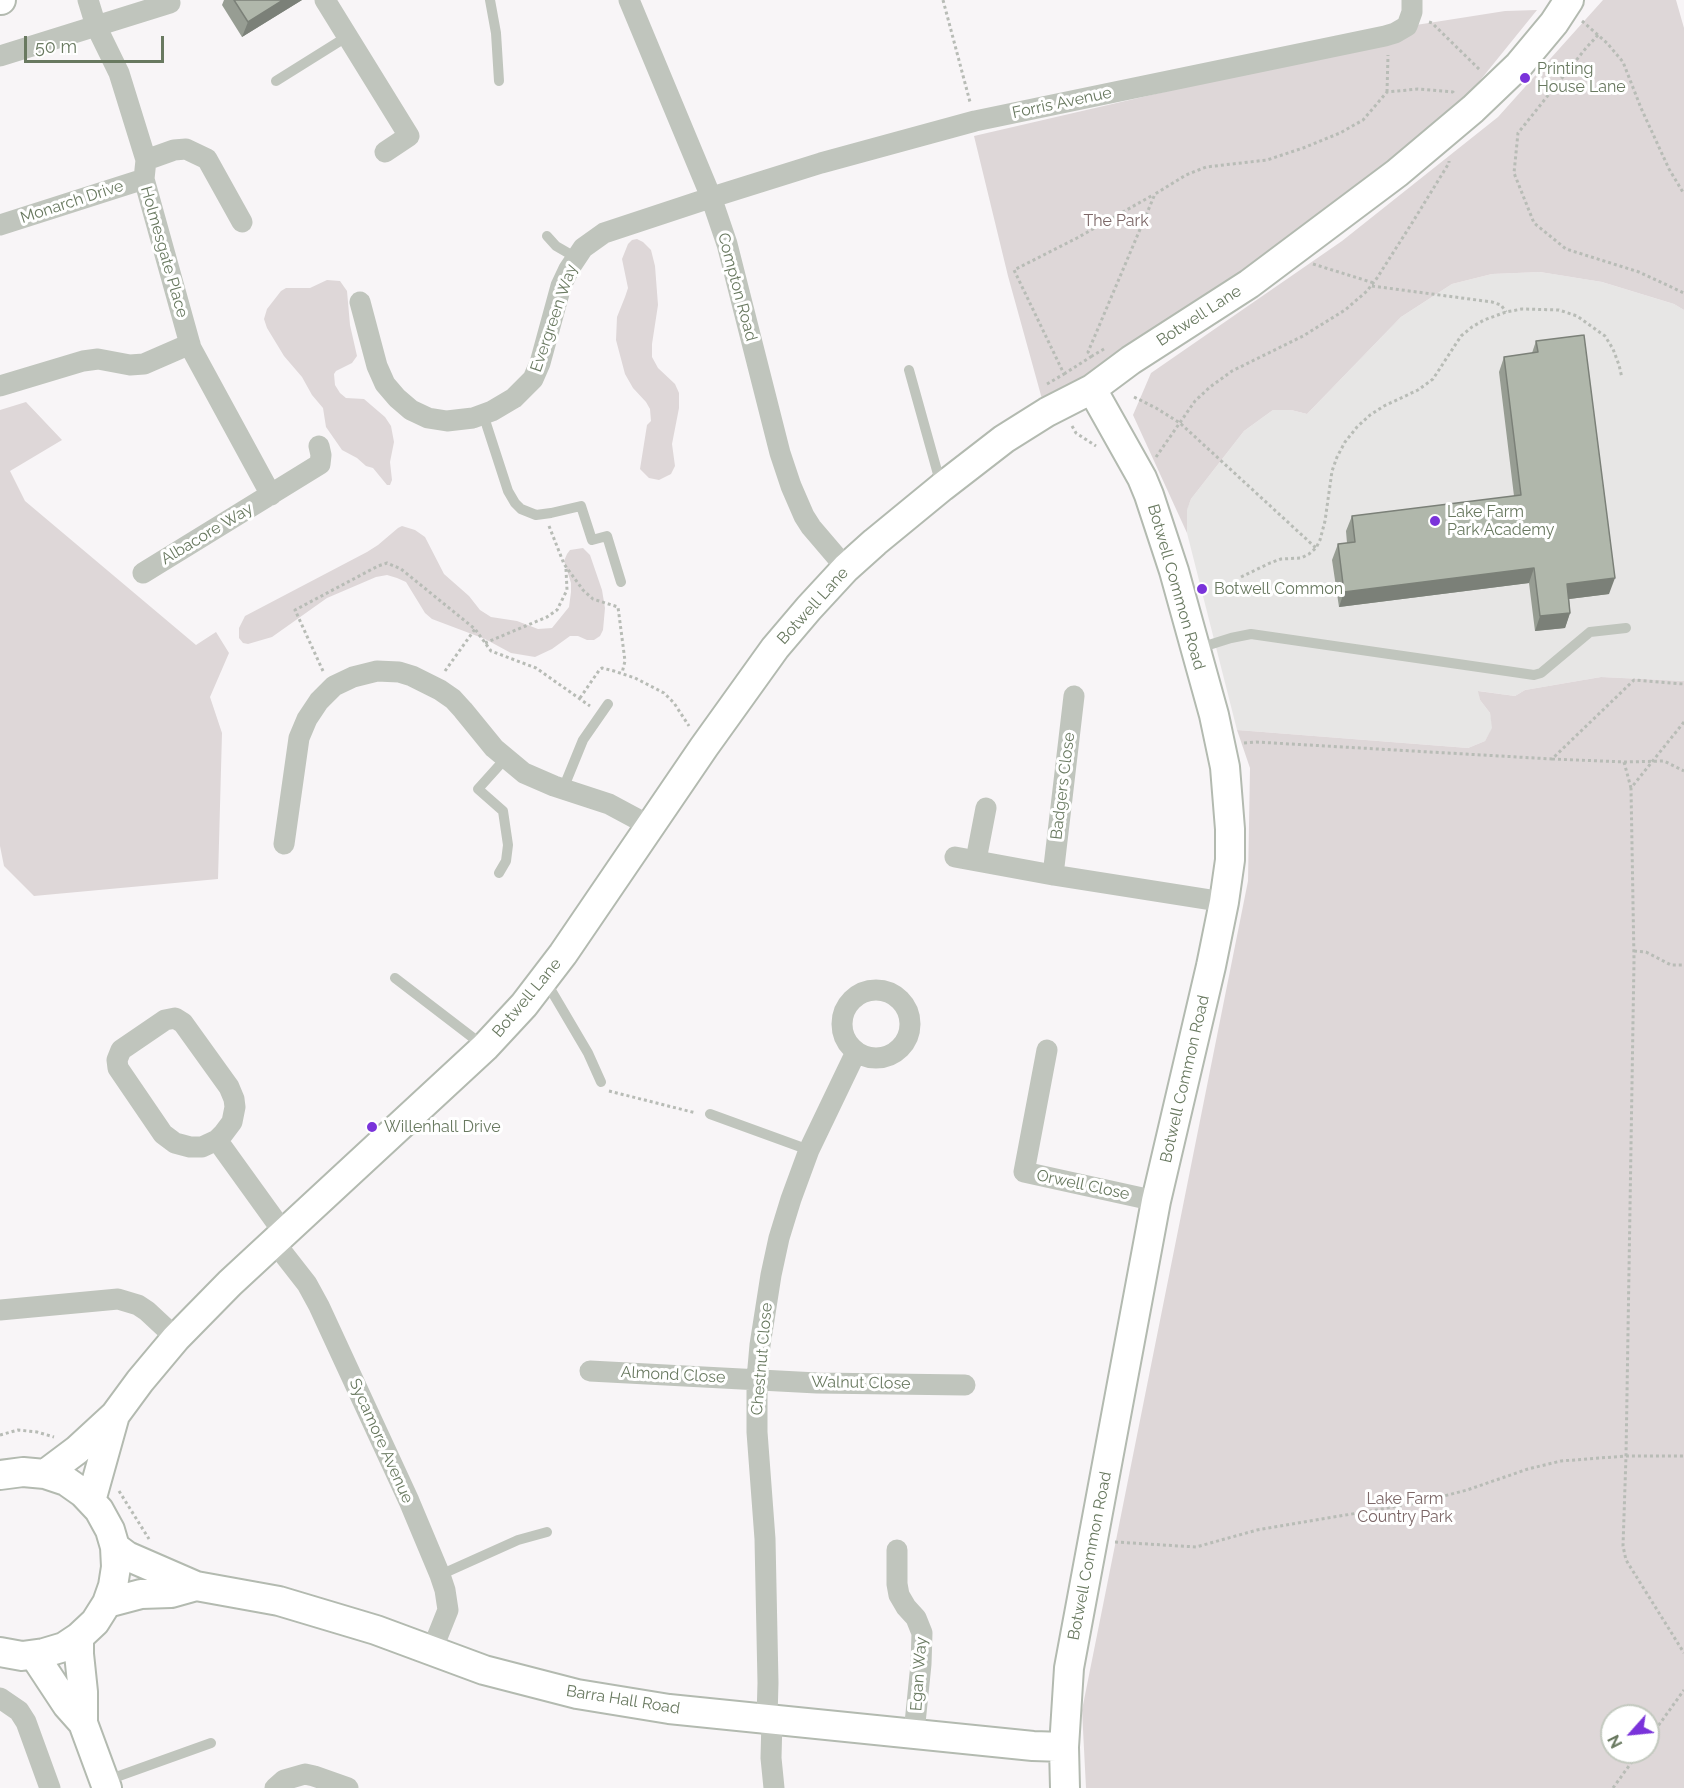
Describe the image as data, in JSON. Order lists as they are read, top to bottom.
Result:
{
  "streets": {
    "street": [
      "Forris Avenue",
      "Monarch Drive",
      "Holmesgate Place",
      "Compton Road",
      "Botwell Lane",
      "Evergreen Way",
      "Albacore Way",
      "Botwell Common Road",
      "Badgers Close",
      "Orwell Close",
      "Chestnut Close",
      "Almond Close",
      "Walnut Close",
      "Sycamore Avenue",
      "Egan Way",
      "Barra Hall Road"
    ]
  },
  "crossings": [
    ["Forris Avenue", "Compton Road"],
    ["Forris Avenue", "Evergreen Way"],
    ["Monarch Drive", "Holmesgate Place"],
    ["Holmesgate Place", "Albacore Way"],
    ["Compton Road", "Botwell Lane"],
    ["Compton Road", "Evergreen Way"],
    ["Botwell Lane", "Botwell Common Road"],
    ["Botwell Lane", "Sycamore Avenue"],
    ["Botwell Common Road", "Orwell Close"],
    ["Botwell Common Road", "Barra Hall Road"],
    ["Chestnut Close", "Almond Close"],
    ["Chestnut Close", "Walnut Close"],
    ["Chestnut Close", "Barra Hall Road"],
    ["Almond Close", "Walnut Close"],
    ["Sycamore Avenue", "Barra Hall Road"],
    ["Egan Way", "Barra Hall Road"]
  ],
  "parks": ["The Park", "Lake Farm Country Park"],
  "places": [
    "Printing House Lane",
    "Lake Farm Park Academy",
    "Botwell Common",
    "Willenhall Drive"
  ],
  "scale_bar": "50 m",
  "north": "bottom left"
}
